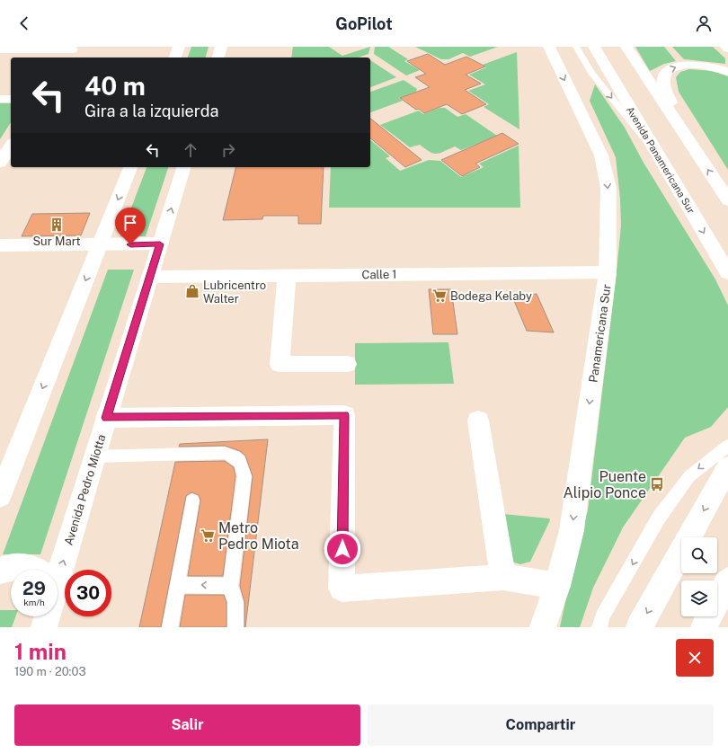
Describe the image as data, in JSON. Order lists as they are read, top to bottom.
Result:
{
  "streets": {
    "main road": [
      "Avenida Panamericana Sur",
      "Calle 1",
      "Panamericana Sur",
      "Avenida Pedro Miotta"
    ]
  },
  "crossings": [
    ["Calle 1", "Panamericana Sur"],
    ["Calle 1", "Avenida Pedro Miotta"]
  ],
  "one_way": ["Panamericana Sur"],
  "places": {
    "building": ["Sur Mart"],
    "shop": ["Lubricentro Walter"],
    "supermarket": ["Bodega Kelaby", "Metro Pedro Miota"],
    "bus stop": ["Puente Alipio Ponce"]
  },
  "page": {
    "header": "GoPilot",
    "turn": ["40 m", "Gira a la izquierda"],
    "speed": "29 km/h",
    "limit": "30",
    "heading": ["1 min", "190 m · 20:03"],
    "buttons": ["Salir", "Compartir"]
  }
}
